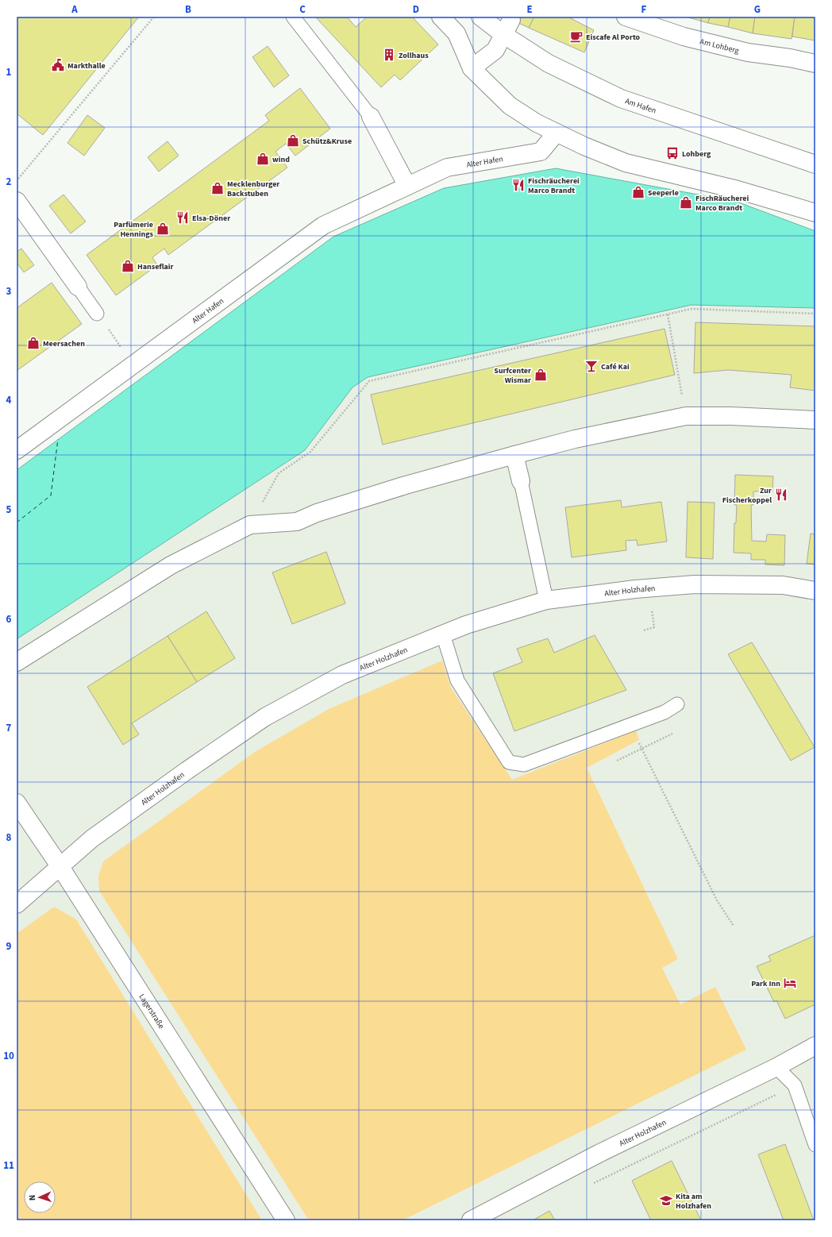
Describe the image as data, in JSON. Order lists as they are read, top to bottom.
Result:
{
  "streets": {
    "street": [
      "Am Lohberg",
      "Am Hafen",
      "Alter Hafen",
      "Alter Holzhafen",
      "Lagerstraße"
    ]
  },
  "crossings": [
    ["Alter Holzhafen", "Lagerstraße"]
  ],
  "places": {
    "cafe": ["Eiscafe Al Porto"],
    "building": ["Zollhaus"],
    "public building": ["Markthalle"],
    "shop": [
      "Schütz&Kruse",
      "wind",
      "Mecklenburger Backstuben",
      "Seeperle",
      "FischRäucherei Marco Brandt",
      "Parfümerie Hennings",
      "Hanseflair",
      "Meersachen",
      "Surfcenter Wismar"
    ],
    "bus stop": ["Lohberg"],
    "restaurant": ["Fischräucherei Marco Brandt", "Elsa-Döner", "Zur Fischerkoppel"],
    "bar": ["Café Kai"],
    "hotel": ["Park Inn"],
    "school or university": ["Kita am Holzhafen"]
  },
  "north": "left",
  "grid": {
    "columns": [
      "A",
      "B",
      "C",
      "D",
      "E",
      "F",
      "G"
    ],
    "rows": [
      "1",
      "2",
      "3",
      "4",
      "5",
      "6",
      "7",
      "8",
      "9",
      "10",
      "11"
    ]
  }
}
